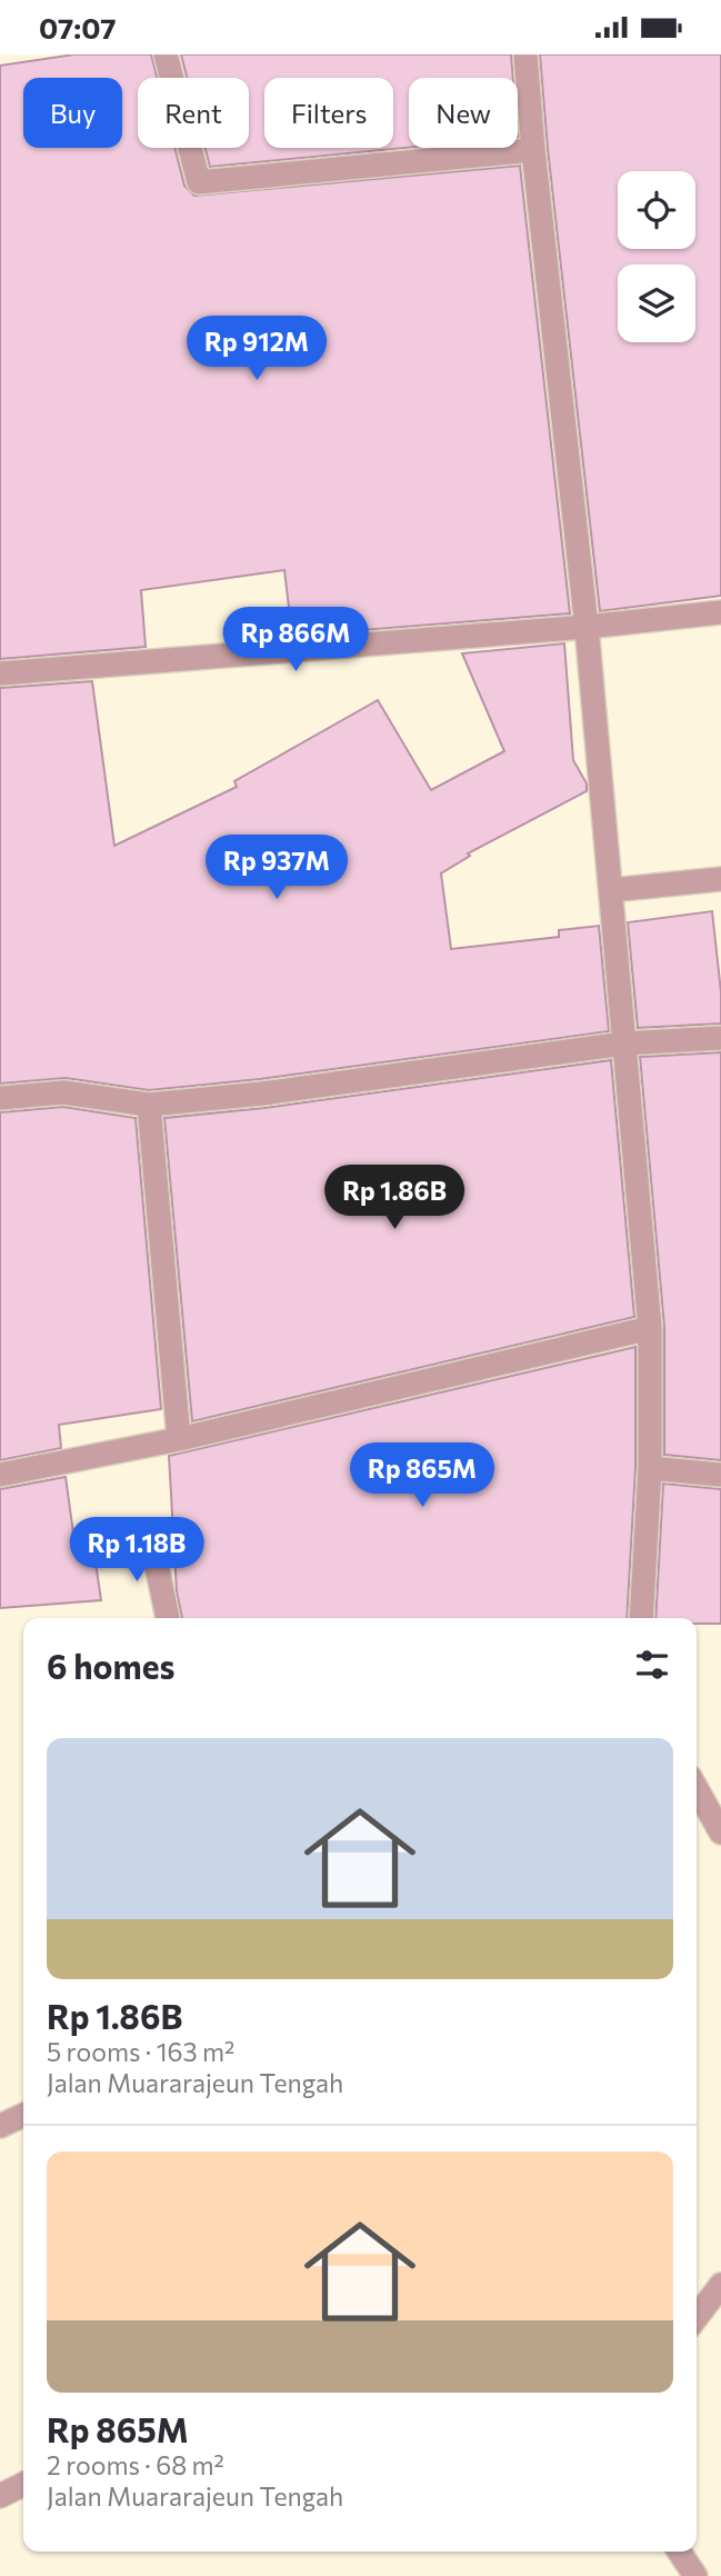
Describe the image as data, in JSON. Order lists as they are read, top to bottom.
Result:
{
  "page": {
    "status": "07:07",
    "chip": [
      "Buy",
      "Rent",
      "Filters",
      "New"
    ],
    "price": [
      "Rp 912M",
      "Rp 866M",
      "Rp 937M",
      "Rp 1.86B",
      "Rp 865M",
      "Rp 1.18B"
    ],
    "heading": "6 homes",
    "list": [
      {
        "name": "Rp 1.86B",
        "note": "5 rooms · 163 m² · Jalan Muararajeun Tengah"
      },
      {
        "name": "Rp 865M",
        "note": "2 rooms · 68 m² · Jalan Muararajeun Tengah"
      }
    ]
  }
}
